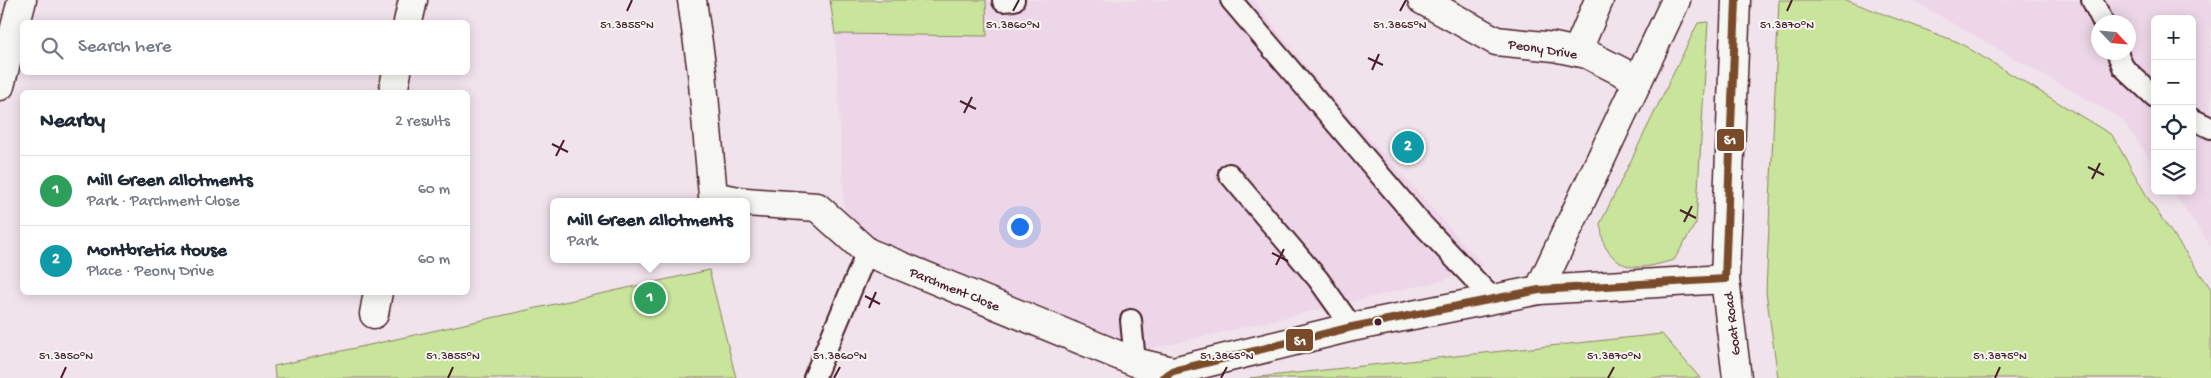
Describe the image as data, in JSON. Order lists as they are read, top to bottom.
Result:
{
  "streets": {
    "street": ["Peony Drive", "Parchment Close", "Goat Road"]
  },
  "lines": ["transit line S1"],
  "north": "bottom right",
  "page": {
    "map_buttons": ["+", "−"],
    "search": "Search here",
    "heading": ["Nearby", "2 results"],
    "pins": ["2", "1"],
    "list": [
      {
        "mark": "1",
        "name": "Mill Green allotments",
        "note": "Park · Parchment Close",
        "value": "60 m"
      },
      {
        "mark": "2",
        "name": "Montbretia House",
        "note": "Place · Peony Drive",
        "value": "60 m"
      }
    ],
    "popup": ["Mill Green allotments", "Park"]
  },
  "coordinates": [
    "51.3855°N",
    "51.3860°N",
    "51.3865°N",
    "51.3870°N",
    "51.3850°N",
    "51.3875°N"
  ]
}
